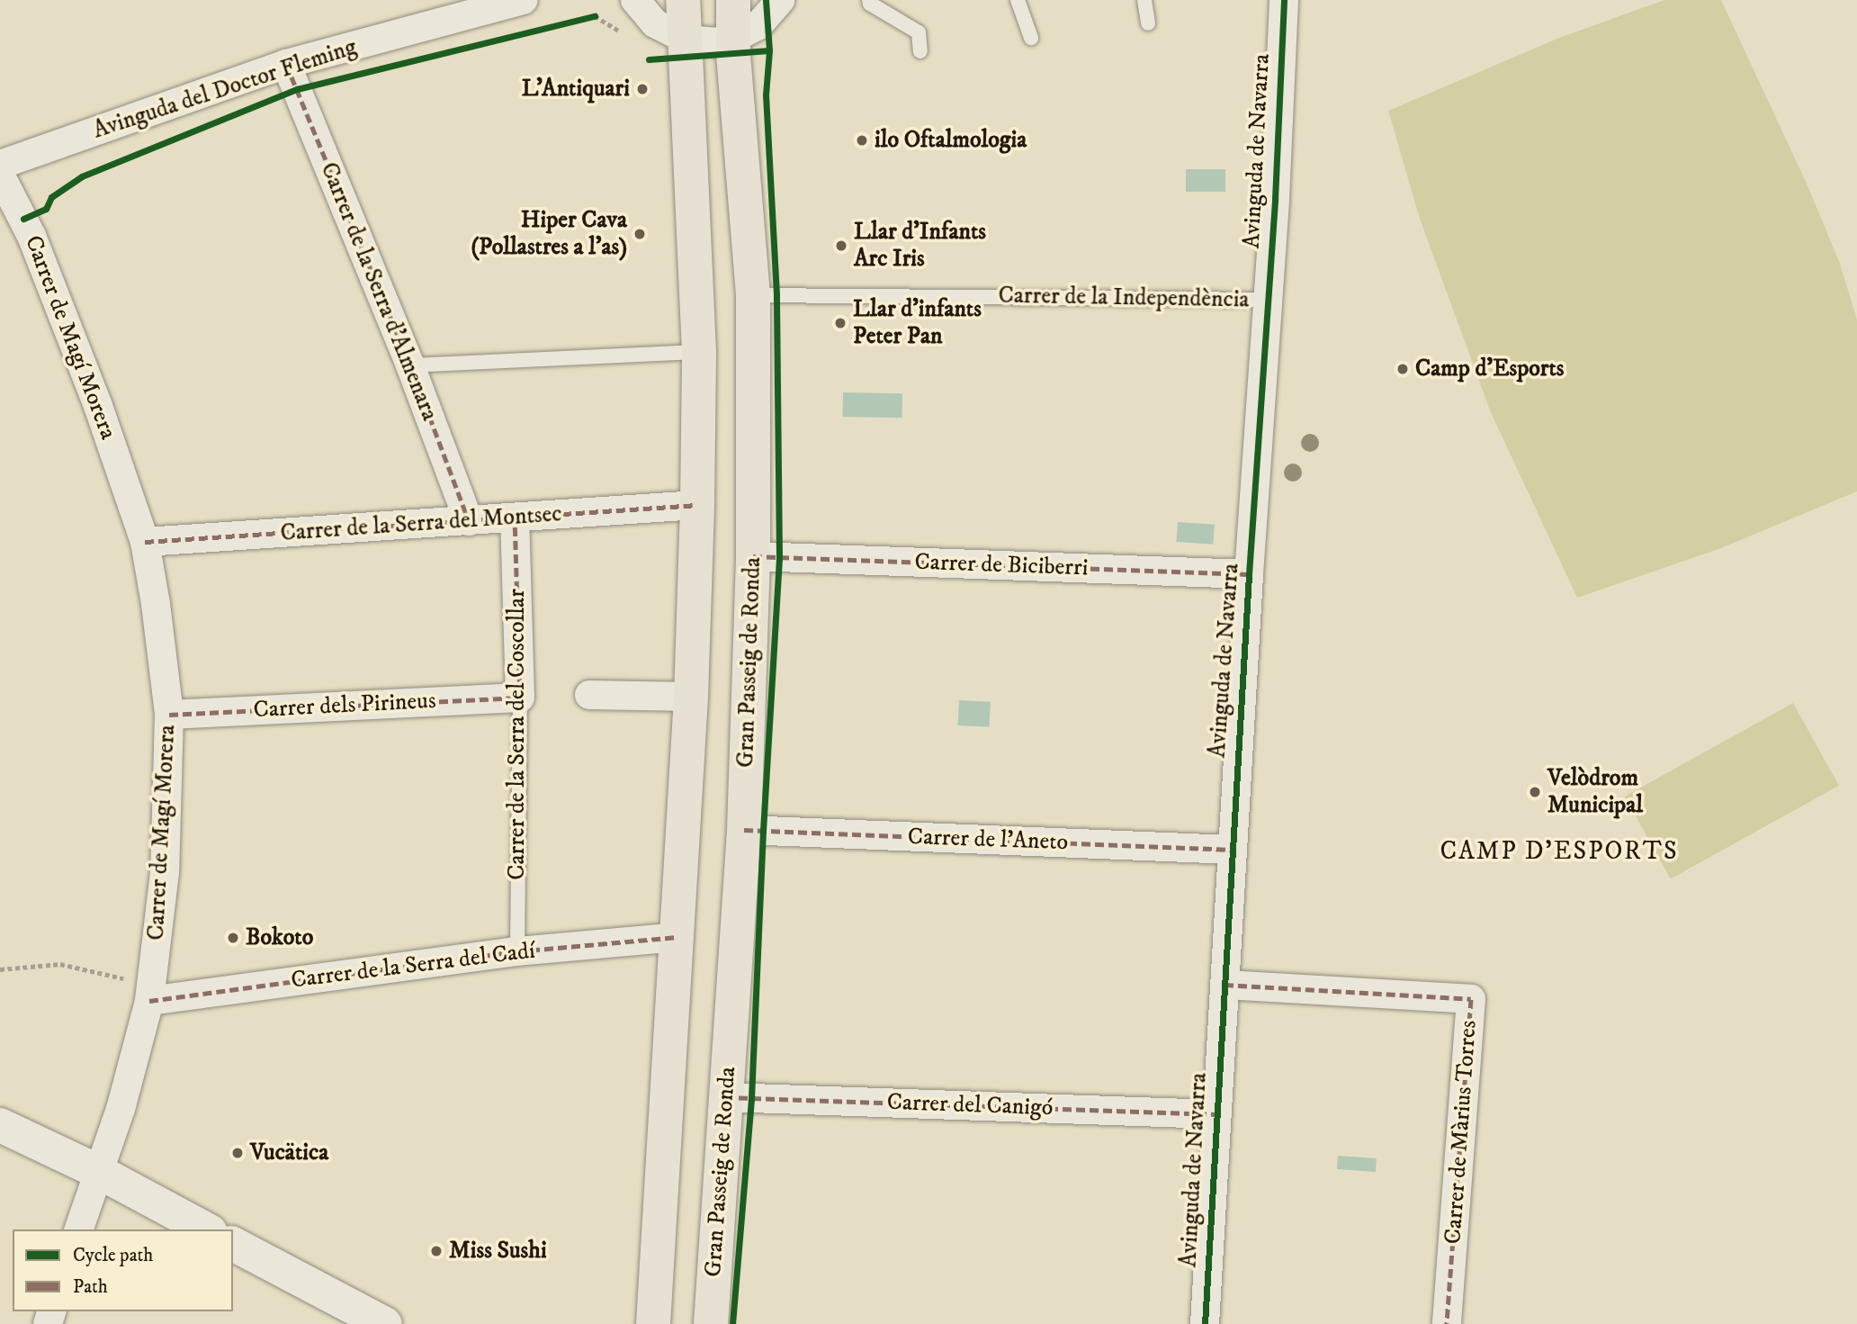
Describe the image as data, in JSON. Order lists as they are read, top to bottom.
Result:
{
  "streets": {
    "main road": ["Gran Passeig de Ronda"],
    "street": [
      "Avinguda del Doctor Fleming",
      "Avinguda de Navarra",
      "Carrer de la Serra d'Almenara",
      "Carrer de Magí Morera",
      "Carrer de la Serra del Montsec",
      "Carrer de Biciberri",
      "Carrer dels Pirineus",
      "Carrer de la Serra del Coscollar",
      "Carrer de l'Aneto",
      "Carrer de la Serra del Cadí",
      "Carrer del Canigó",
      "Carrer de Màrius Torres"
    ],
    "lane": ["Carrer de la Independència"]
  },
  "crossings": [
    ["Avinguda del Doctor Fleming", "Carrer de la Serra d'Almenara"],
    ["Avinguda de Navarra", "Carrer de la Independència"],
    ["Avinguda de Navarra", "Carrer de Biciberri"],
    ["Avinguda de Navarra", "Carrer de l'Aneto"],
    ["Avinguda de Navarra", "Carrer del Canigó"],
    ["Avinguda de Navarra", "Carrer de Màrius Torres"],
    ["Carrer de la Serra d'Almenara", "Carrer de la Serra del Montsec"],
    ["Carrer de la Independència", "Gran Passeig de Ronda"],
    ["Carrer de Magí Morera", "Carrer de la Serra del Montsec"],
    ["Carrer de Magí Morera", "Carrer dels Pirineus"],
    ["Carrer de Magí Morera", "Carrer de la Serra del Cadí"],
    ["Carrer de la Serra del Montsec", "Carrer de la Serra del Coscollar"],
    ["Carrer de Biciberri", "Gran Passeig de Ronda"],
    ["Gran Passeig de Ronda", "Carrer de l'Aneto"],
    ["Gran Passeig de Ronda", "Carrer del Canigó"],
    ["Carrer dels Pirineus", "Carrer de la Serra del Coscollar"],
    ["Carrer de la Serra del Coscollar", "Carrer de la Serra del Cadí"]
  ],
  "districts": ["CAMP D'ESPORTS"],
  "places": [
    "L'Antiquari",
    "ilo Oftalmologia",
    "Hiper Cava (Pollastres a l'as)",
    "Llar d'Infants Arc Iris",
    "Llar d'infants Peter Pan",
    "Camp d'Esports",
    "Velòdrom Municipal",
    "Bokoto",
    "Vucätica",
    "Miss Sushi"
  ],
  "legend": ["Cycle path", "Path"]
}
